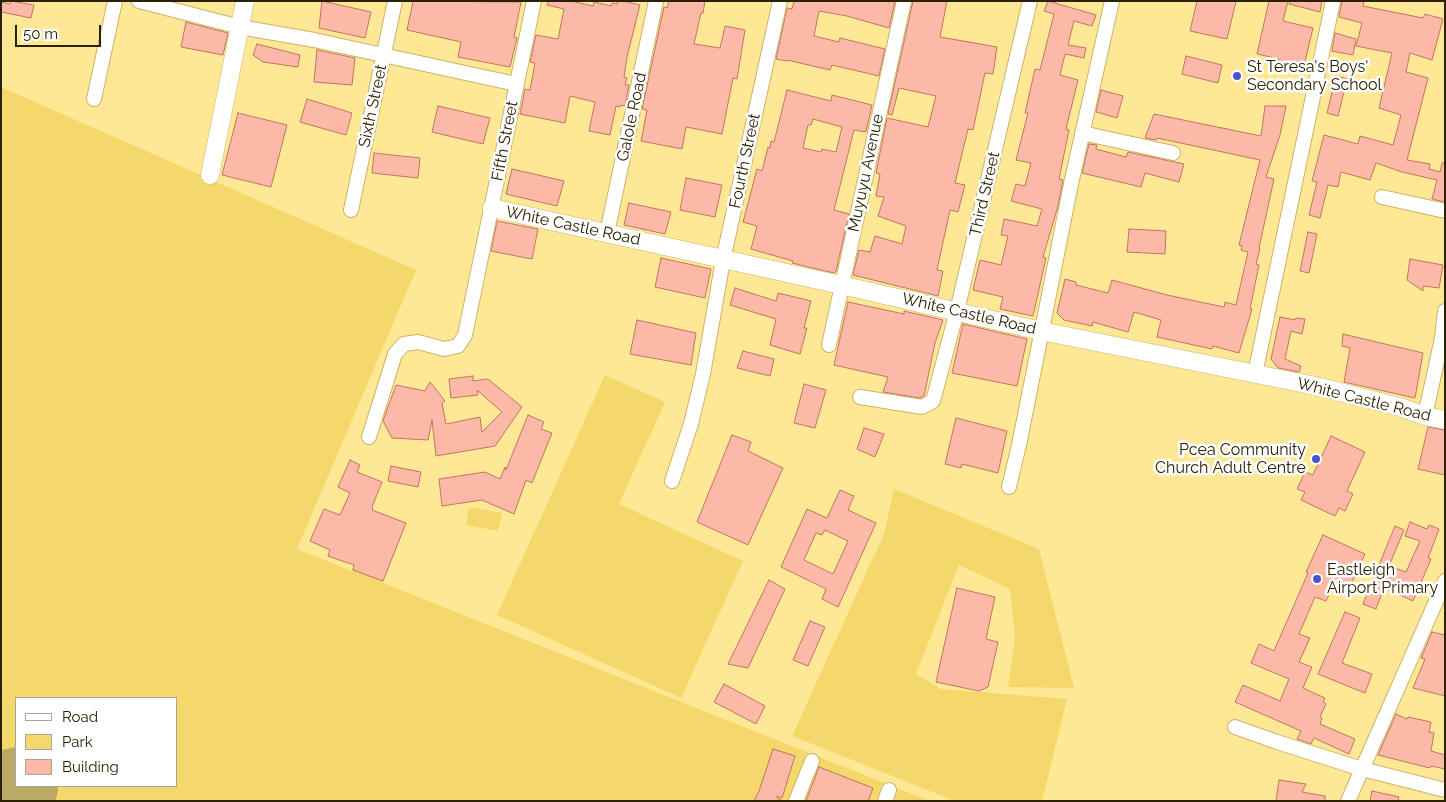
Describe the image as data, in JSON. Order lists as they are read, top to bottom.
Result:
{
  "streets": {
    "street": [
      "Sixth Street",
      "Galole Road",
      "Fifth Street",
      "Fourth Street",
      "Muyuyu Avenue",
      "Third Street",
      "White Castle Road"
    ]
  },
  "crossings": [
    ["Galole Road", "White Castle Road"],
    ["Fifth Street", "White Castle Road"],
    ["Fourth Street", "White Castle Road"],
    ["Muyuyu Avenue", "White Castle Road"],
    ["Third Street", "White Castle Road"]
  ],
  "places": ["St Teresa's Boys' Secondary School", "Pcea Community Church Adult Centre", "Eastleigh Airport Primary"],
  "legend": ["Road", "Park", "Building"],
  "scale_bar": "50 m"
}
